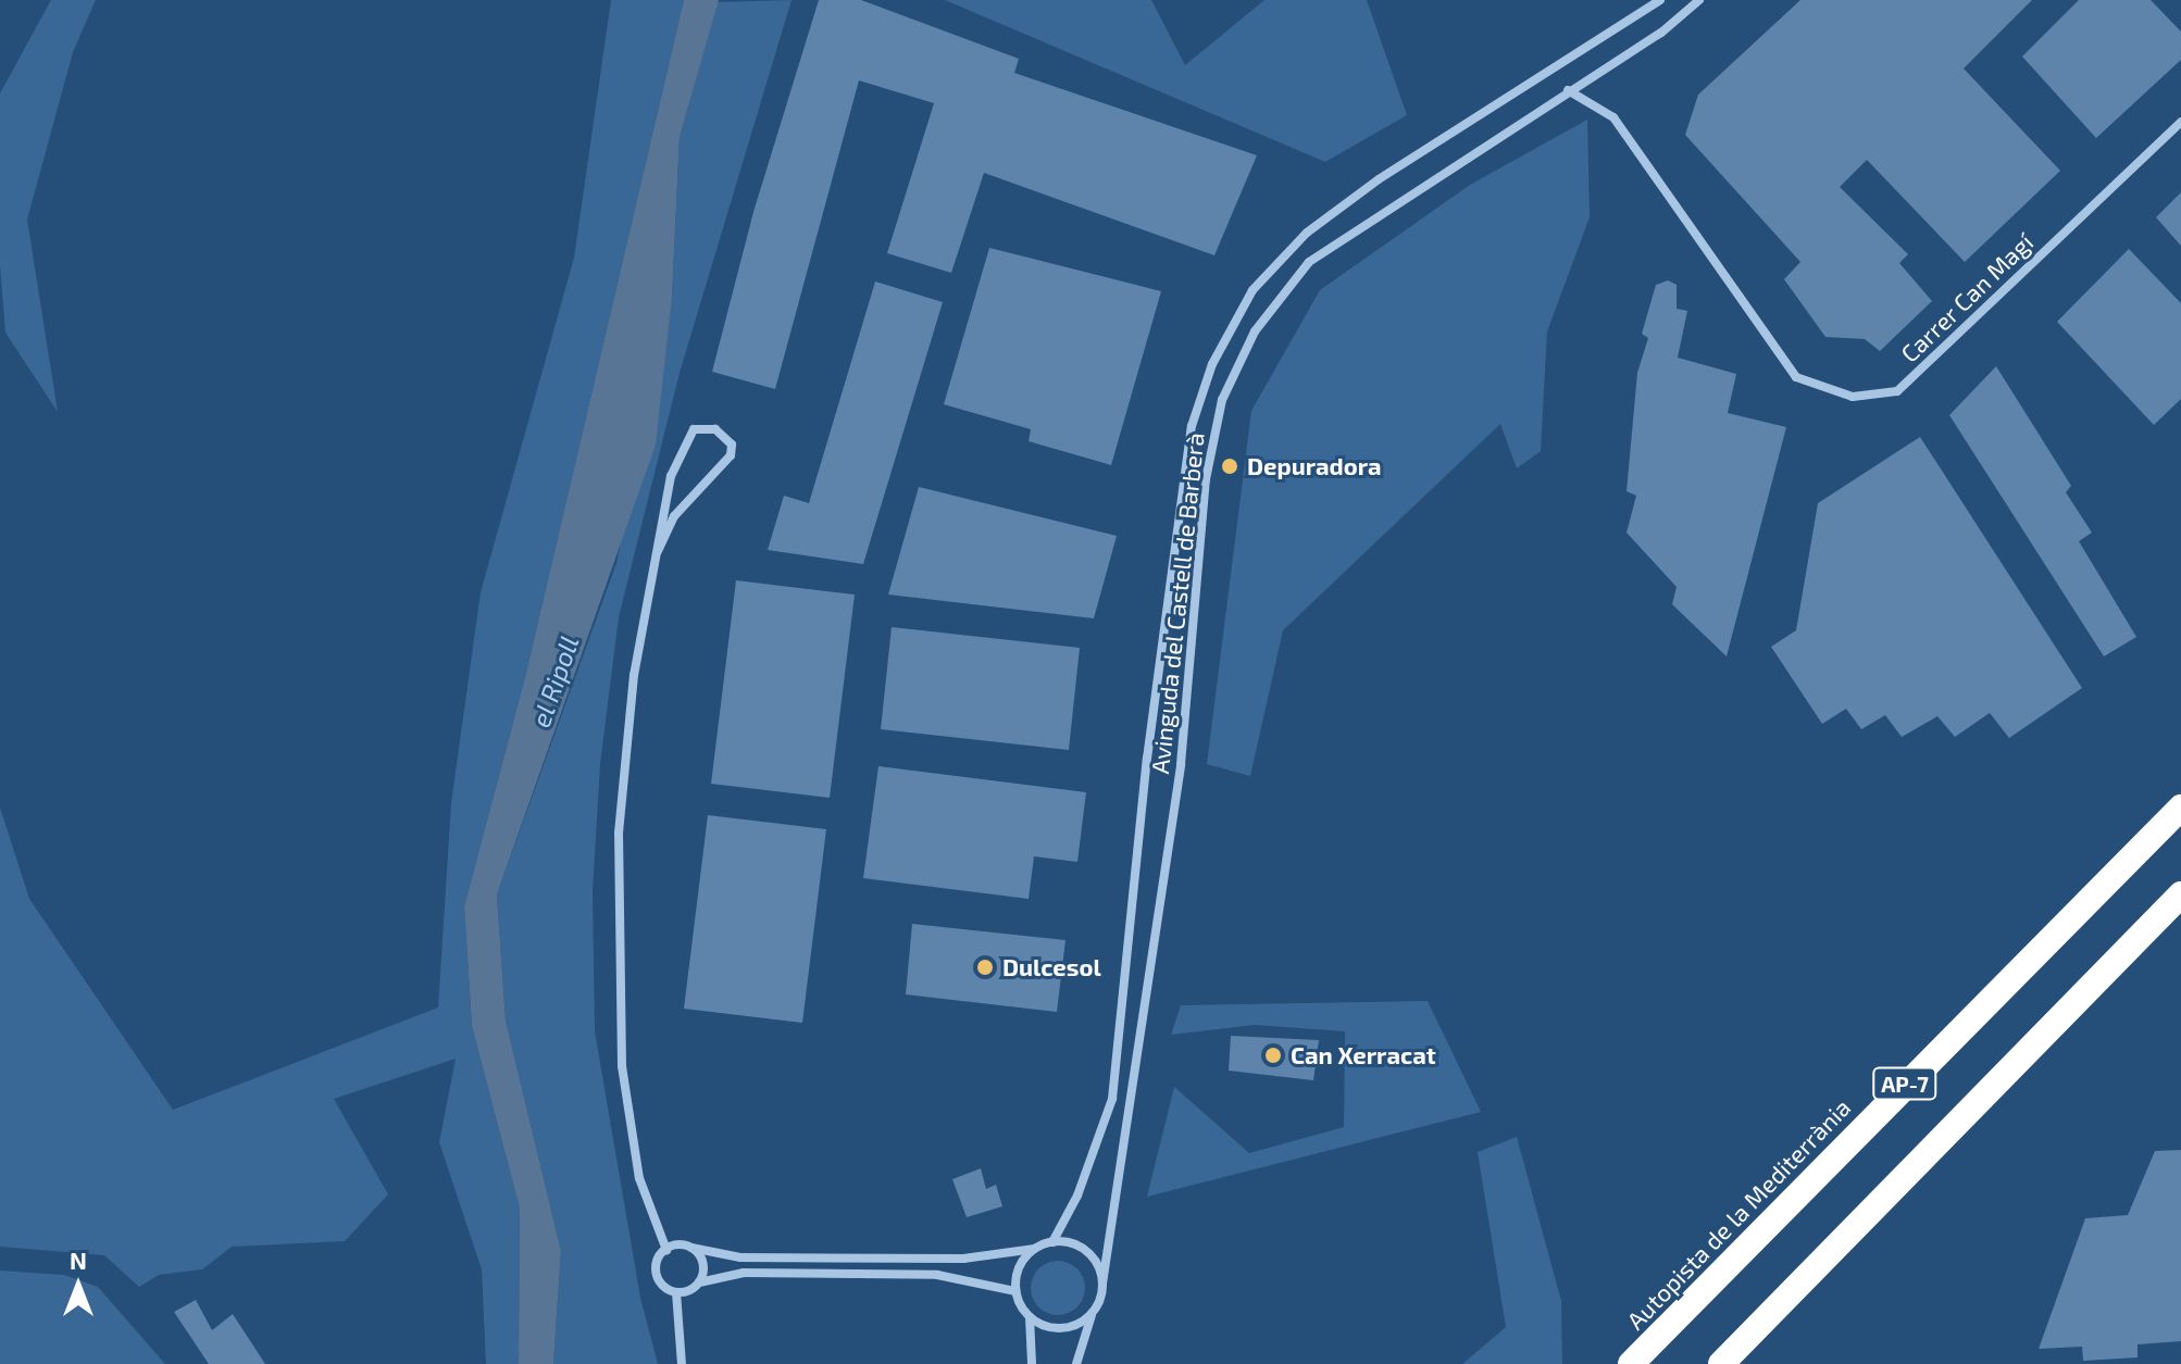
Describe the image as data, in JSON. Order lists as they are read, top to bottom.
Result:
{
  "streets": {
    "highway": ["AP-7", "Autopista de la Mediterrània"],
    "street": ["Carrer Can Magí", "Avinguda del Castell de Barberà"]
  },
  "crossings": [
    ["Carrer Can Magí", "Avinguda del Castell de Barberà"]
  ],
  "water": ["el Ripoll"],
  "places": ["Depuradora", "Dulcesol", "Can Xerracat"],
  "north": "top"
}
